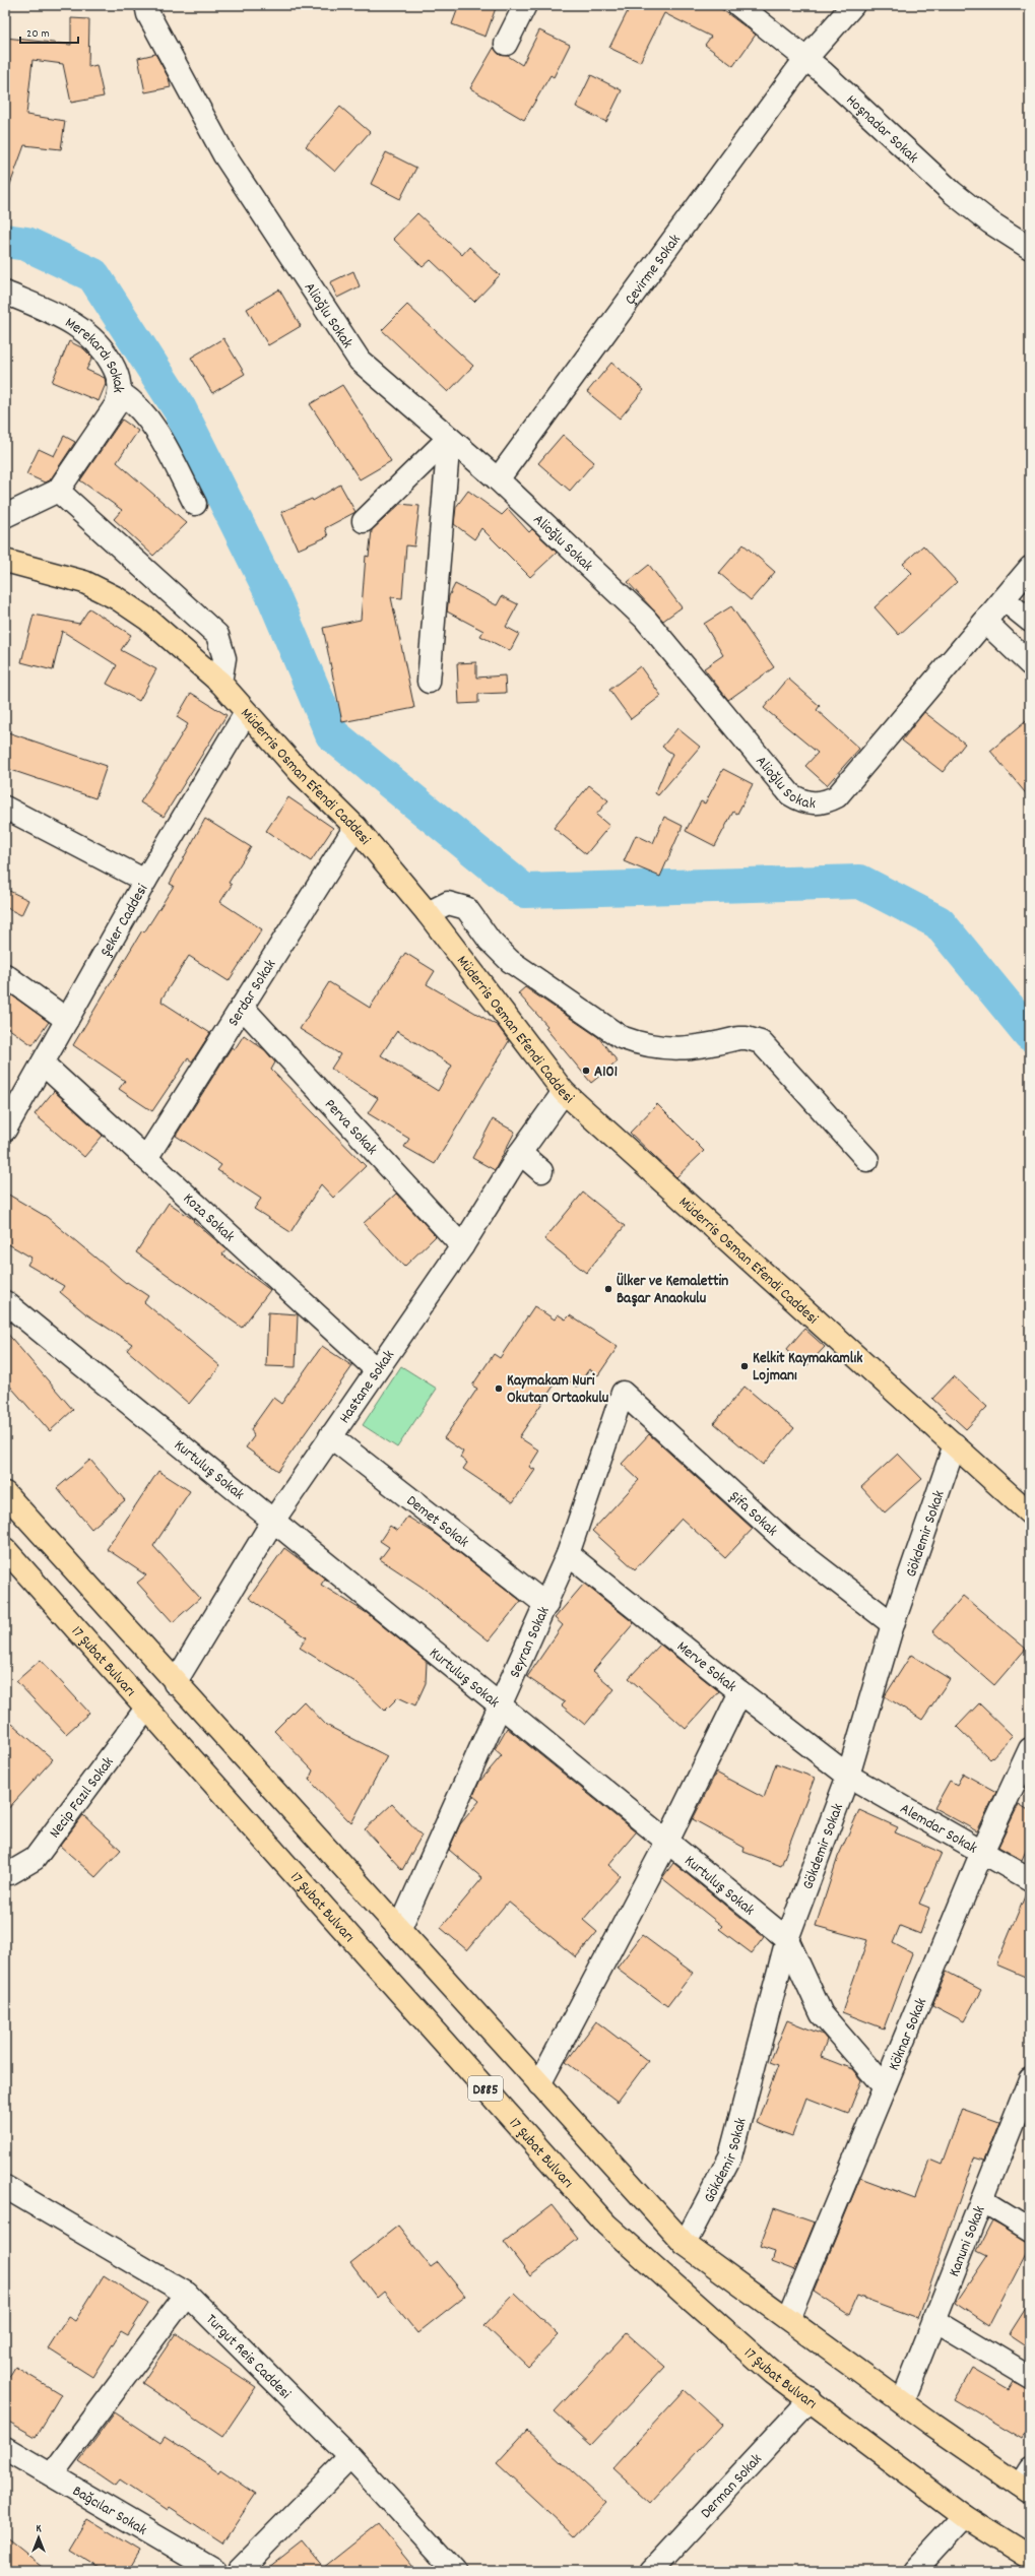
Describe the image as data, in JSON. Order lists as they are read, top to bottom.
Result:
{
  "streets": {
    "main road": ["Müderris Osman Efendi Caddesi", "17 Şubat Bulvarı", "D885"],
    "street": [
      "Hoşnadar Sokak",
      "Çevirme Sokak",
      "Alioğlu Sokak",
      "Merekardı Sokak",
      "Şeker Caddesi",
      "Serdar Sokak",
      "Perva Sokak",
      "Koza Sokak",
      "Hastane Sokak",
      "Kurtuluş Sokak",
      "Şifa Sokak",
      "Demet Sokak",
      "Gökdemir Sokak",
      "Seyran Sokak",
      "Merve Sokak",
      "Necip Fazıl Sokak",
      "Alemdar Sokak",
      "Köknar Sokak",
      "Kanuni Sokak",
      "Turgut Reis Caddesi",
      "Derman Sokak",
      "Bağcılar Sokak"
    ]
  },
  "crossings": [
    ["Hoşnadar Sokak", "Çevirme Sokak"],
    ["Çevirme Sokak", "Alioğlu Sokak"],
    ["Müderris Osman Efendi Caddesi", "Şeker Caddesi"],
    ["Müderris Osman Efendi Caddesi", "Serdar Sokak"],
    ["Müderris Osman Efendi Caddesi", "Hastane Sokak"],
    ["Müderris Osman Efendi Caddesi", "Gökdemir Sokak"],
    ["Şeker Caddesi", "Koza Sokak"],
    ["Serdar Sokak", "Perva Sokak"],
    ["Serdar Sokak", "Koza Sokak"],
    ["Perva Sokak", "Hastane Sokak"],
    ["Koza Sokak", "Hastane Sokak"],
    ["Hastane Sokak", "Kurtuluş Sokak"],
    ["Hastane Sokak", "Demet Sokak"],
    ["Hastane Sokak", "D885"],
    ["Kurtuluş Sokak", "Gökdemir Sokak"],
    ["Kurtuluş Sokak", "Seyran Sokak"],
    ["Kurtuluş Sokak", "Köknar Sokak"],
    ["Şifa Sokak", "Gökdemir Sokak"],
    ["Şifa Sokak", "Seyran Sokak"],
    ["Demet Sokak", "Seyran Sokak"],
    ["Gökdemir Sokak", "Merve Sokak"],
    ["Gökdemir Sokak", "Alemdar Sokak"],
    ["Gökdemir Sokak", "D885"],
    ["Seyran Sokak", "Merve Sokak"],
    ["Seyran Sokak", "D885"],
    ["17 Şubat Bulvarı", "Necip Fazıl Sokak"],
    ["17 Şubat Bulvarı", "Derman Sokak"],
    ["Merve Sokak", "Alemdar Sokak"],
    ["Alemdar Sokak", "Köknar Sokak"],
    ["Köknar Sokak", "D885"],
    ["D885", "Kanuni Sokak"]
  ],
  "places": [
    "A101",
    "Ülker ve Kemalettin Başar Anaokulu",
    "Kelkit Kaymakamlık Lojmanı",
    "Kaymakam Nuri Okutan Ortaokulu"
  ],
  "scale_bar": "20 m",
  "north": "top"
}
